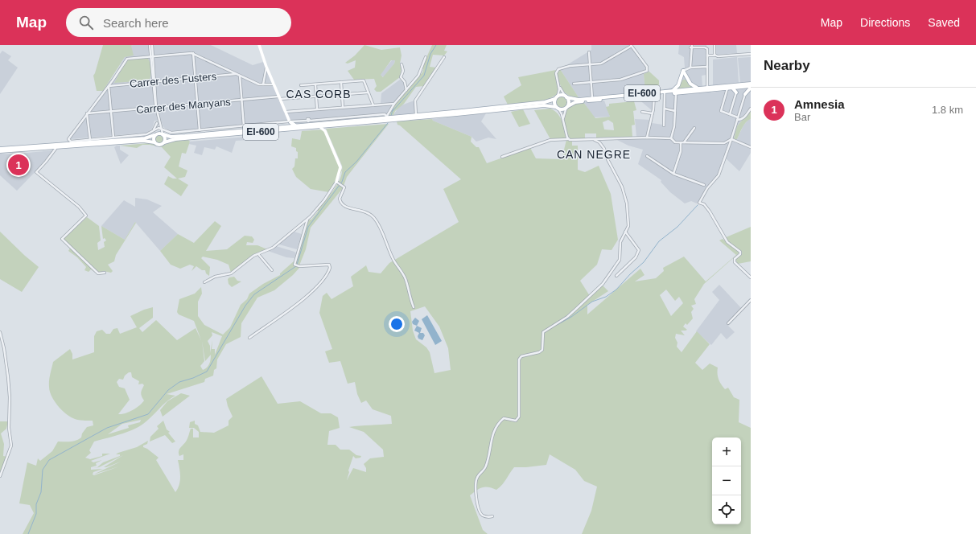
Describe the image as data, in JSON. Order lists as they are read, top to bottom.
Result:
{
  "streets": {
    "main road": ["EI-600"],
    "street": ["Carrer des Fusters", "Carrer des Manyans"]
  },
  "districts": ["CAS CORB", "CAN NEGRE"],
  "page": {
    "header": "Map",
    "search": "Search here",
    "nav": ["Map", "Directions", "Saved"],
    "heading": "Nearby",
    "list": [
      {
        "mark": "1",
        "name": "Amnesia",
        "note": "Bar",
        "value": "1.8 km"
      }
    ],
    "pins": "1",
    "map_buttons": ["+", "−"]
  }
}
